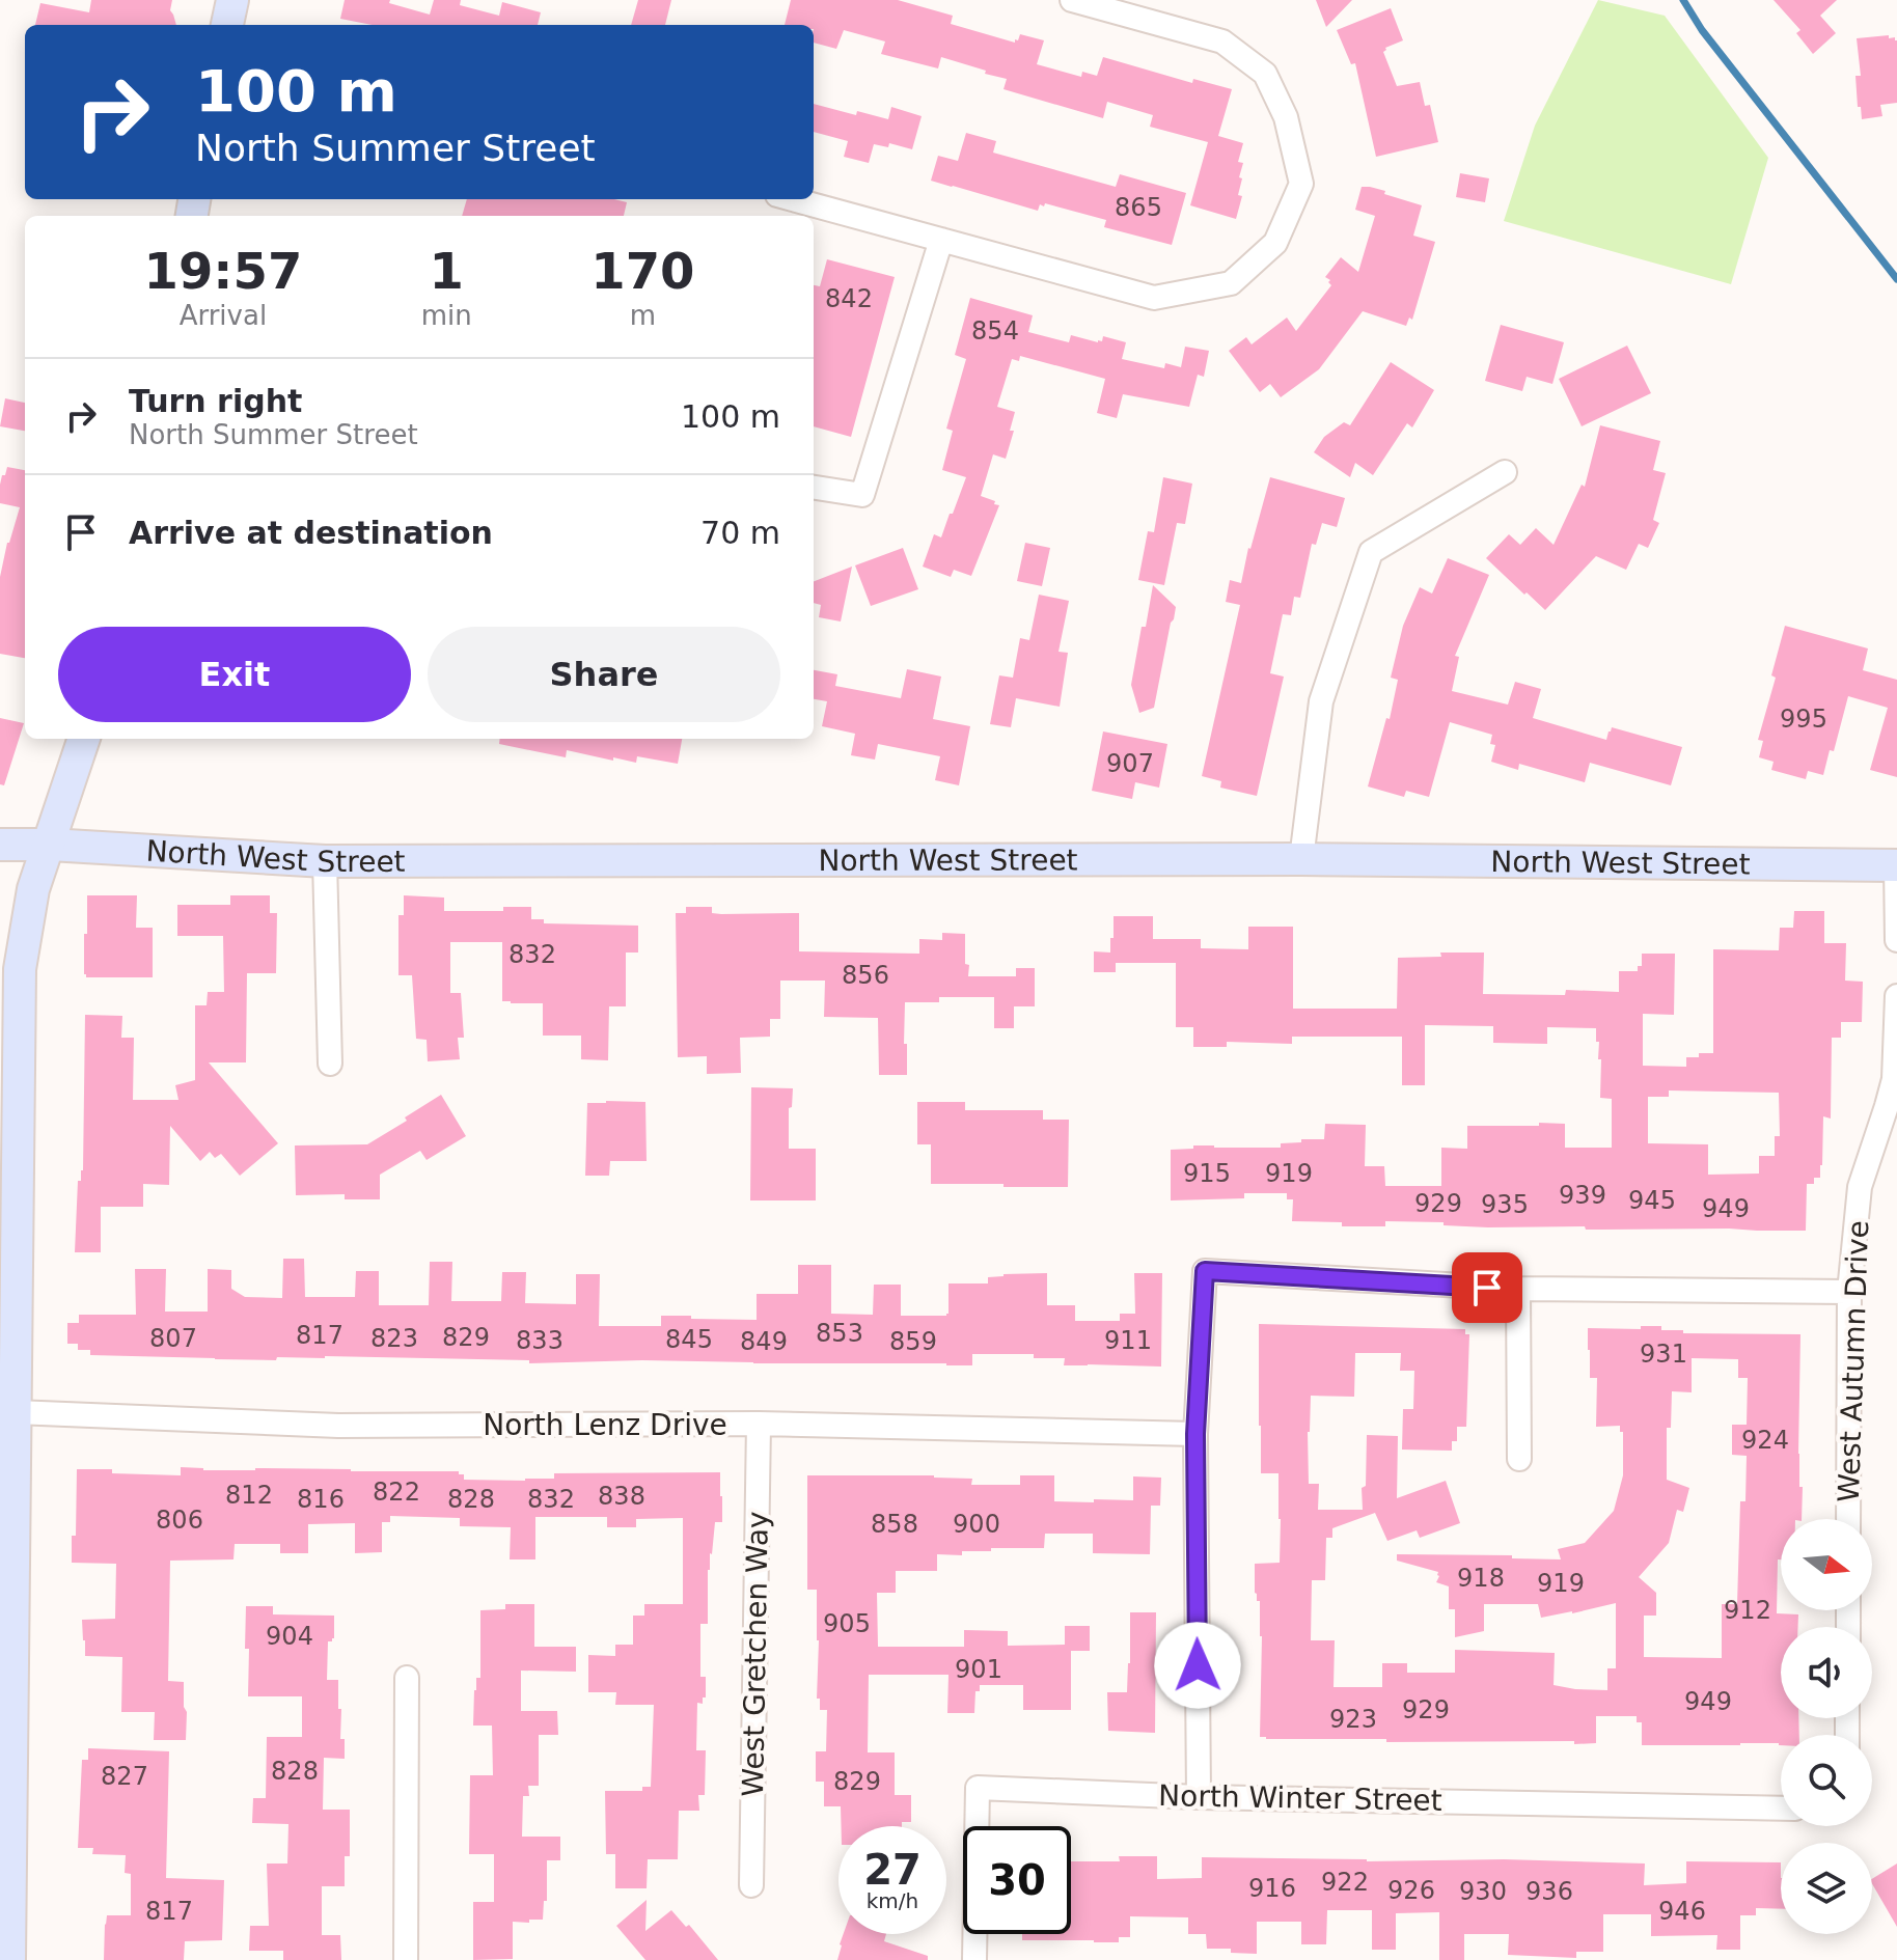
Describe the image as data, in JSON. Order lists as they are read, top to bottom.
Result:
{
  "streets": {
    "street": [
      "North West Street",
      "West Autumn Drive",
      "North Lenz Drive",
      "West Gretchen Way",
      "North Winter Street"
    ]
  },
  "crossings": [
    ["North Lenz Drive", "West Gretchen Way"]
  ],
  "house_numbers": [
    "865",
    "842",
    "854",
    "995",
    "907",
    "832",
    "856",
    "915",
    "919",
    "939",
    "945",
    "929",
    "935",
    "949",
    "853",
    "817",
    "829",
    "807",
    "823",
    "845",
    "833",
    "911",
    "849",
    "859",
    "931",
    "924",
    "822",
    "812",
    "838",
    "816",
    "828",
    "832",
    "806",
    "858",
    "900",
    "918",
    "919",
    "912",
    "905",
    "904",
    "901",
    "949",
    "929",
    "923",
    "828",
    "827",
    "829",
    "922",
    "916",
    "926",
    "930",
    "936",
    "817",
    "946"
  ],
  "north": "right",
  "page": {
    "turn": ["100 m", "North Summer Street"],
    "eta": [
      "19:57",
      "Arrival",
      "1",
      "min",
      "170",
      "m"
    ],
    "list": [
      {
        "name": "Turn right",
        "note": "North Summer Street",
        "value": "100 m"
      },
      {
        "name": "Arrive at destination",
        "value": "70 m"
      }
    ],
    "buttons": ["Exit", "Share"],
    "speed": "27 km/h",
    "limit": "30"
  }
}
